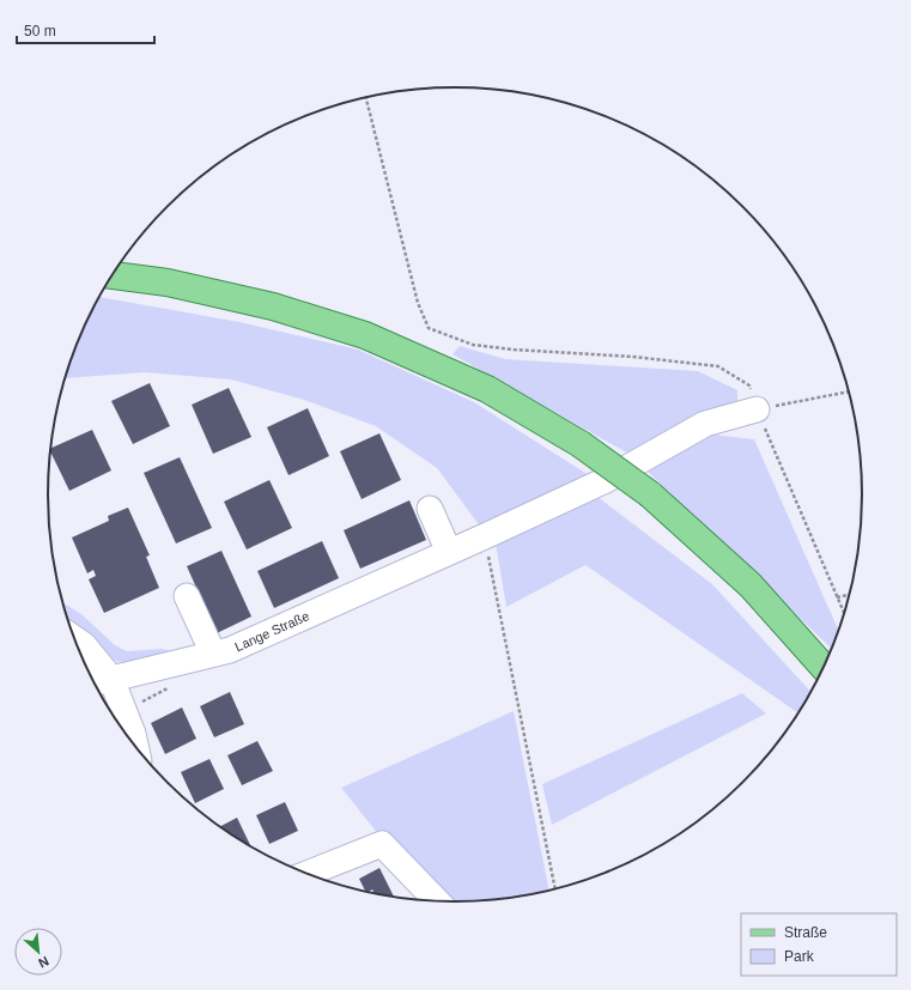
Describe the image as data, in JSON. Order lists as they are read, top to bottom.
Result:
{
  "streets": {
    "street": ["Lange Straße"]
  },
  "legend": ["Straße", "Park"],
  "scale_bar": "50 m",
  "north": "bottom right"
}
